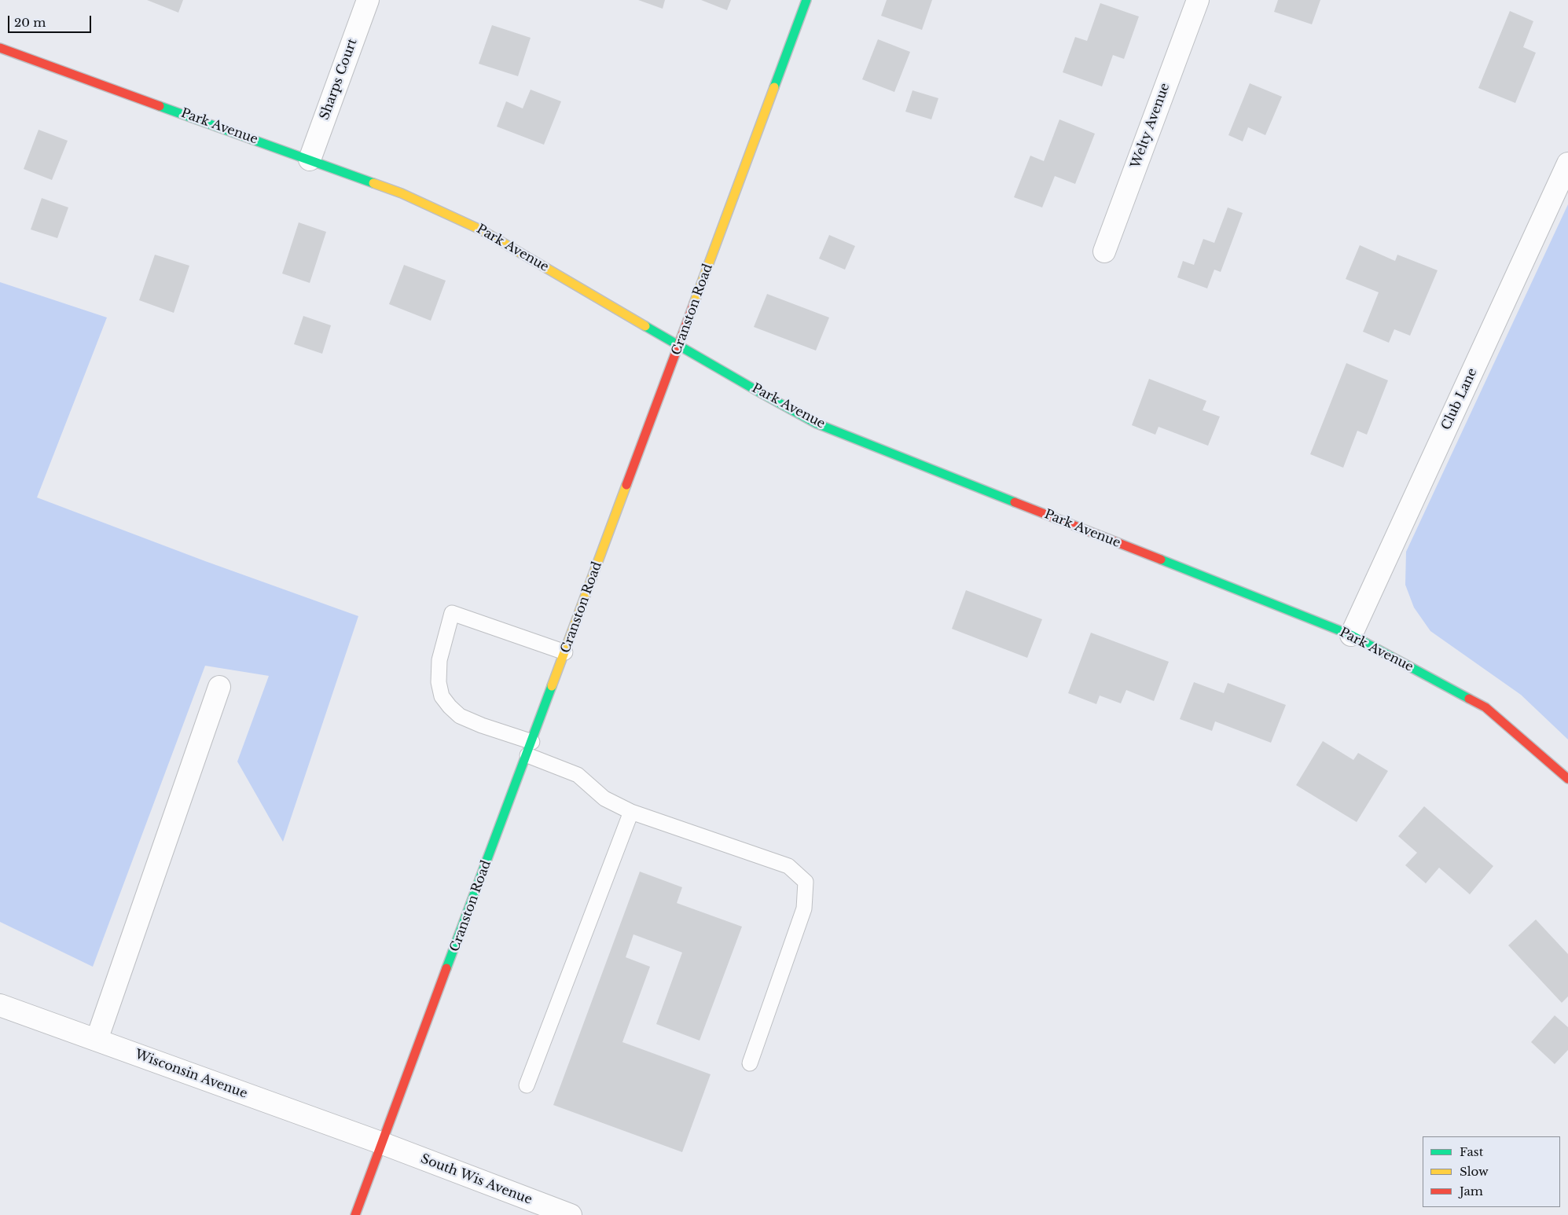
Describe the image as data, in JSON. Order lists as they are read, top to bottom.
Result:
{
  "streets": {
    "street": [
      "Sharps Court",
      "Welty Avenue",
      "Park Avenue",
      "Cranston Road",
      "Club Lane",
      "Wisconsin Avenue",
      "South Wis Avenue"
    ]
  },
  "crossings": [
    ["Sharps Court", "Park Avenue"],
    ["Park Avenue", "Cranston Road"],
    ["Park Avenue", "Club Lane"],
    ["Cranston Road", "Wisconsin Avenue"],
    ["Cranston Road", "South Wis Avenue"],
    ["Wisconsin Avenue", "South Wis Avenue"]
  ],
  "legend": ["Fast", "Slow", "Jam"],
  "scale_bar": "20 m"
}
